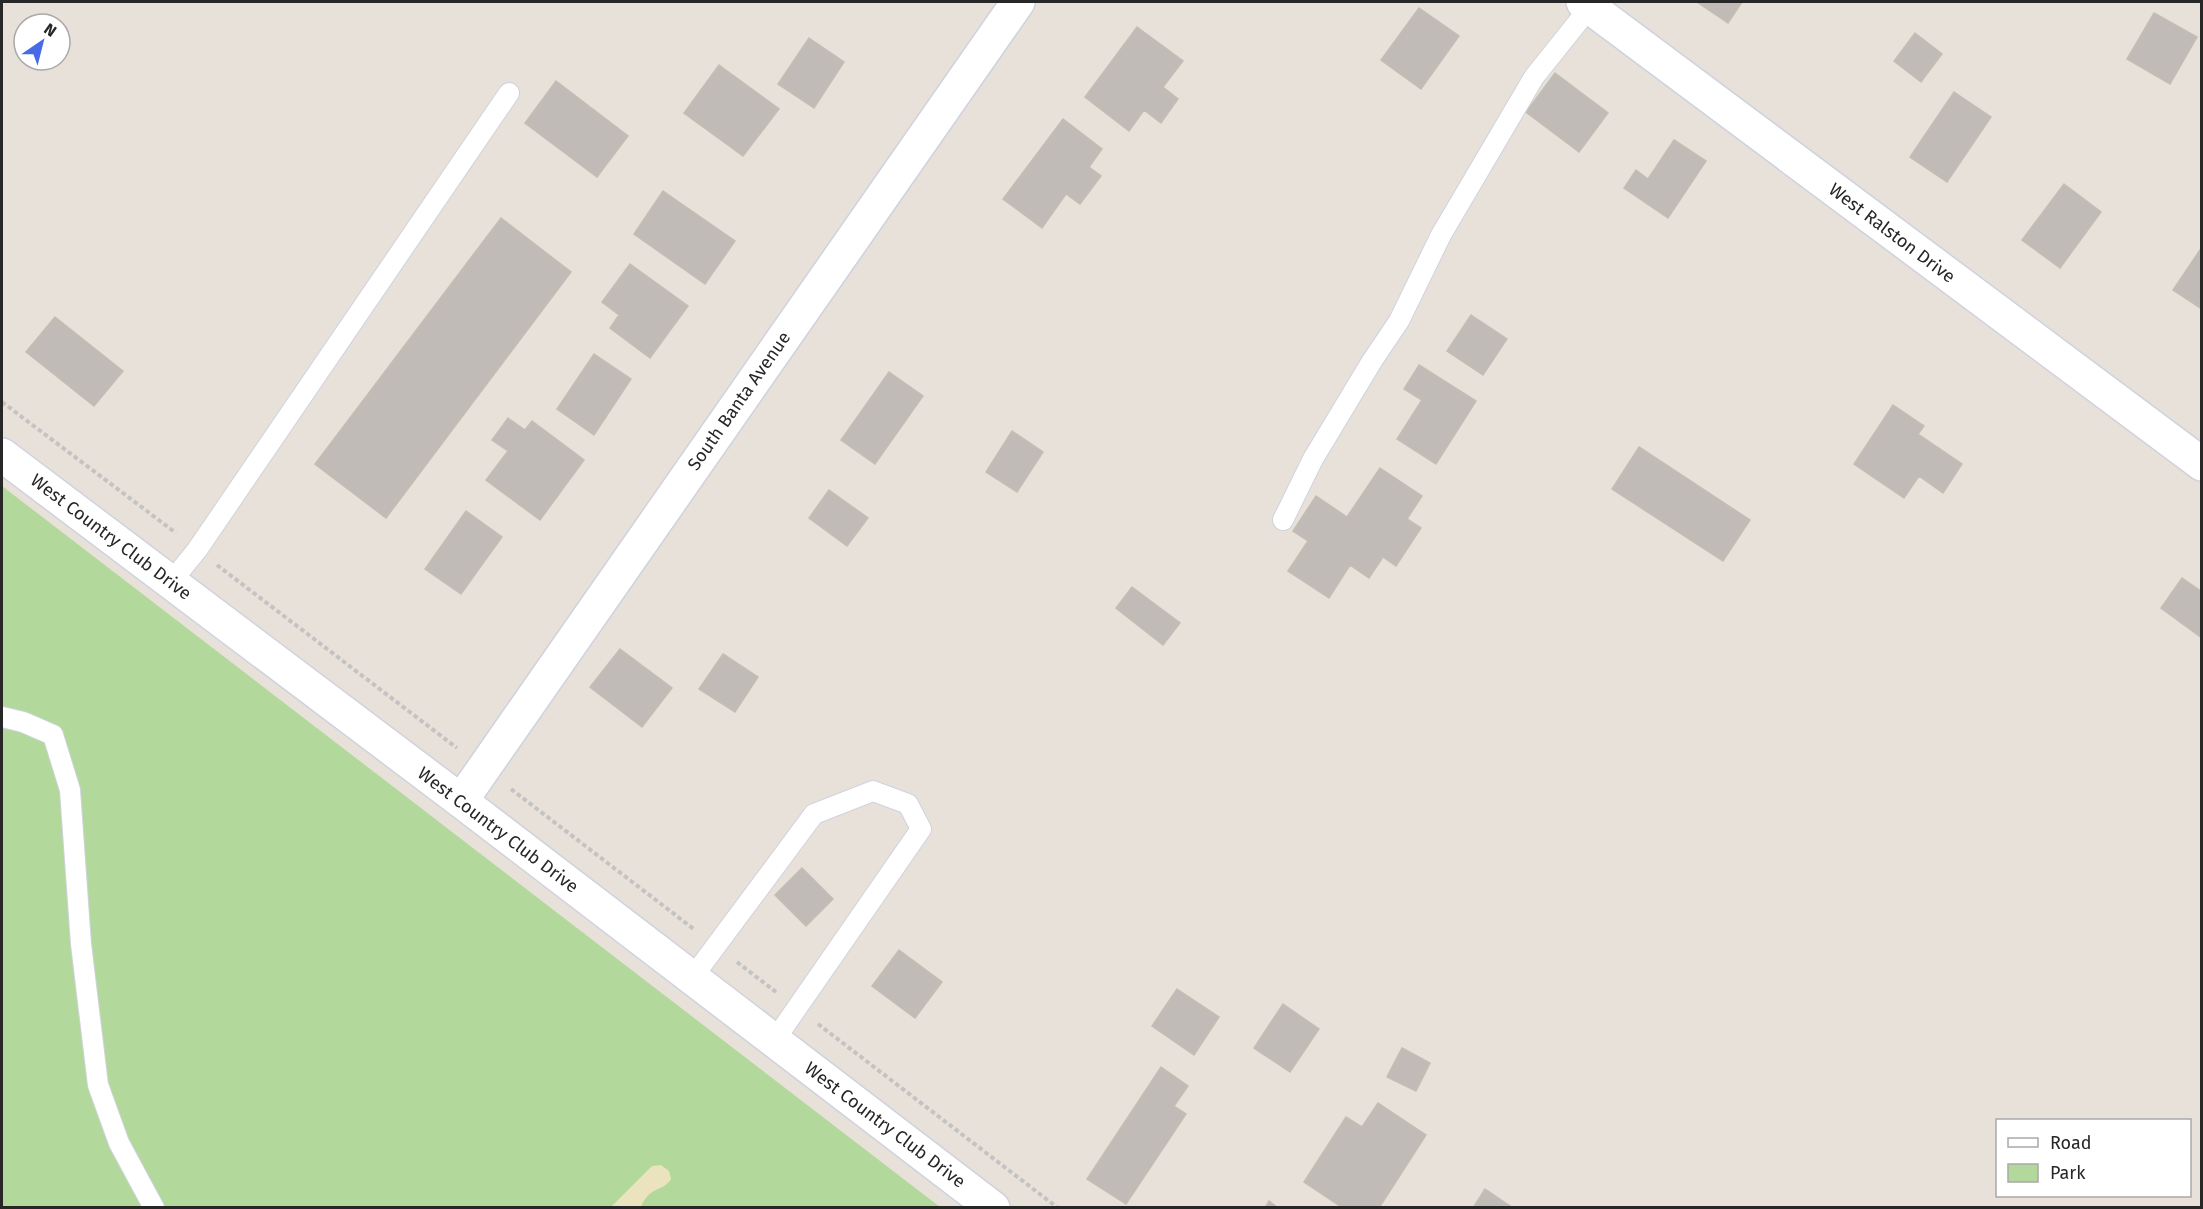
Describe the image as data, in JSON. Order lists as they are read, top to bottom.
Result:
{
  "streets": {
    "street": ["West Ralston Drive", "South Banta Avenue", "West Country Club Drive"]
  },
  "crossings": [
    ["South Banta Avenue", "West Country Club Drive"]
  ],
  "legend": ["Road", "Park"],
  "north": "top right"
}
